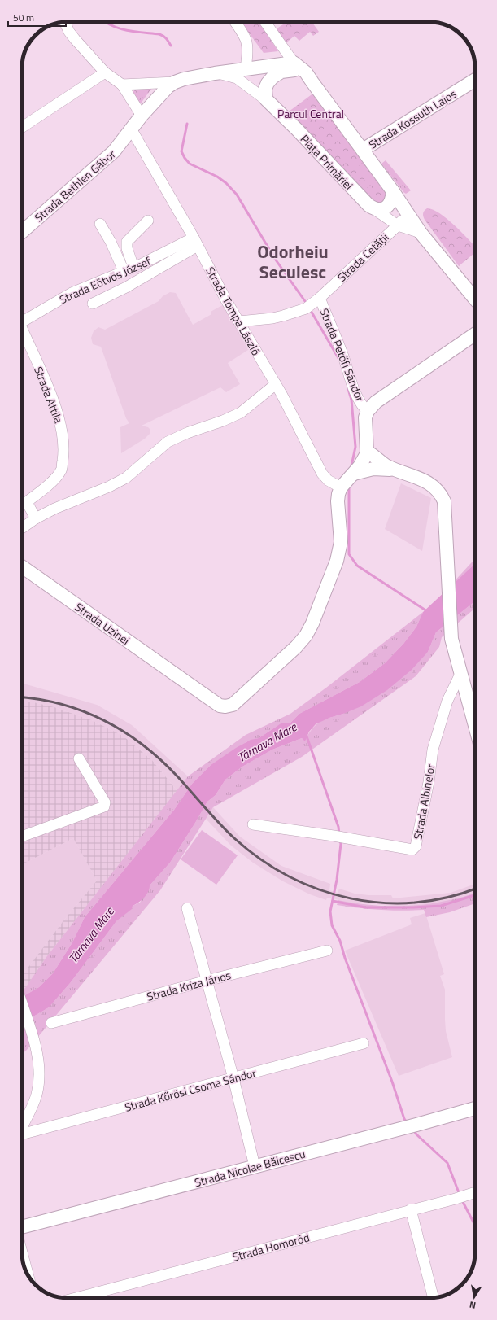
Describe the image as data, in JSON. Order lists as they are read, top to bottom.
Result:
{
  "streets": {
    "main road": [
      "Strada Kossuth Lajos",
      "Piața Primăriei",
      "Strada Bethlen Gábor",
      "Strada Uzinei",
      "Strada Nicolae Bălcescu"
    ],
    "street": [
      "Strada Cetății",
      "Strada Eötvös József",
      "Strada Tompa László",
      "Strada Petőfi Sándor",
      "Strada Attila",
      "Strada Albinelor",
      "Strada Kriza János",
      "Strada Kőrösi Csoma Sándor",
      "Strada Homoród"
    ]
  },
  "crossings": [
    ["Piața Primăriei", "Strada Bethlen Gábor"],
    ["Piața Primăriei", "Strada Cetății"],
    ["Strada Bethlen Gábor", "Strada Tompa László"],
    ["Strada Cetății", "Strada Tompa László"],
    ["Strada Cetății", "Strada Petőfi Sándor"],
    ["Strada Eötvös József", "Strada Tompa László"],
    ["Strada Tompa László", "Strada Uzinei"]
  ],
  "districts": ["Odorheiu Secuiesc"],
  "water": ["Târnava Mare"],
  "parks": ["Parcul Central"],
  "scale_bar": "50 m",
  "north": "bottom"
}
